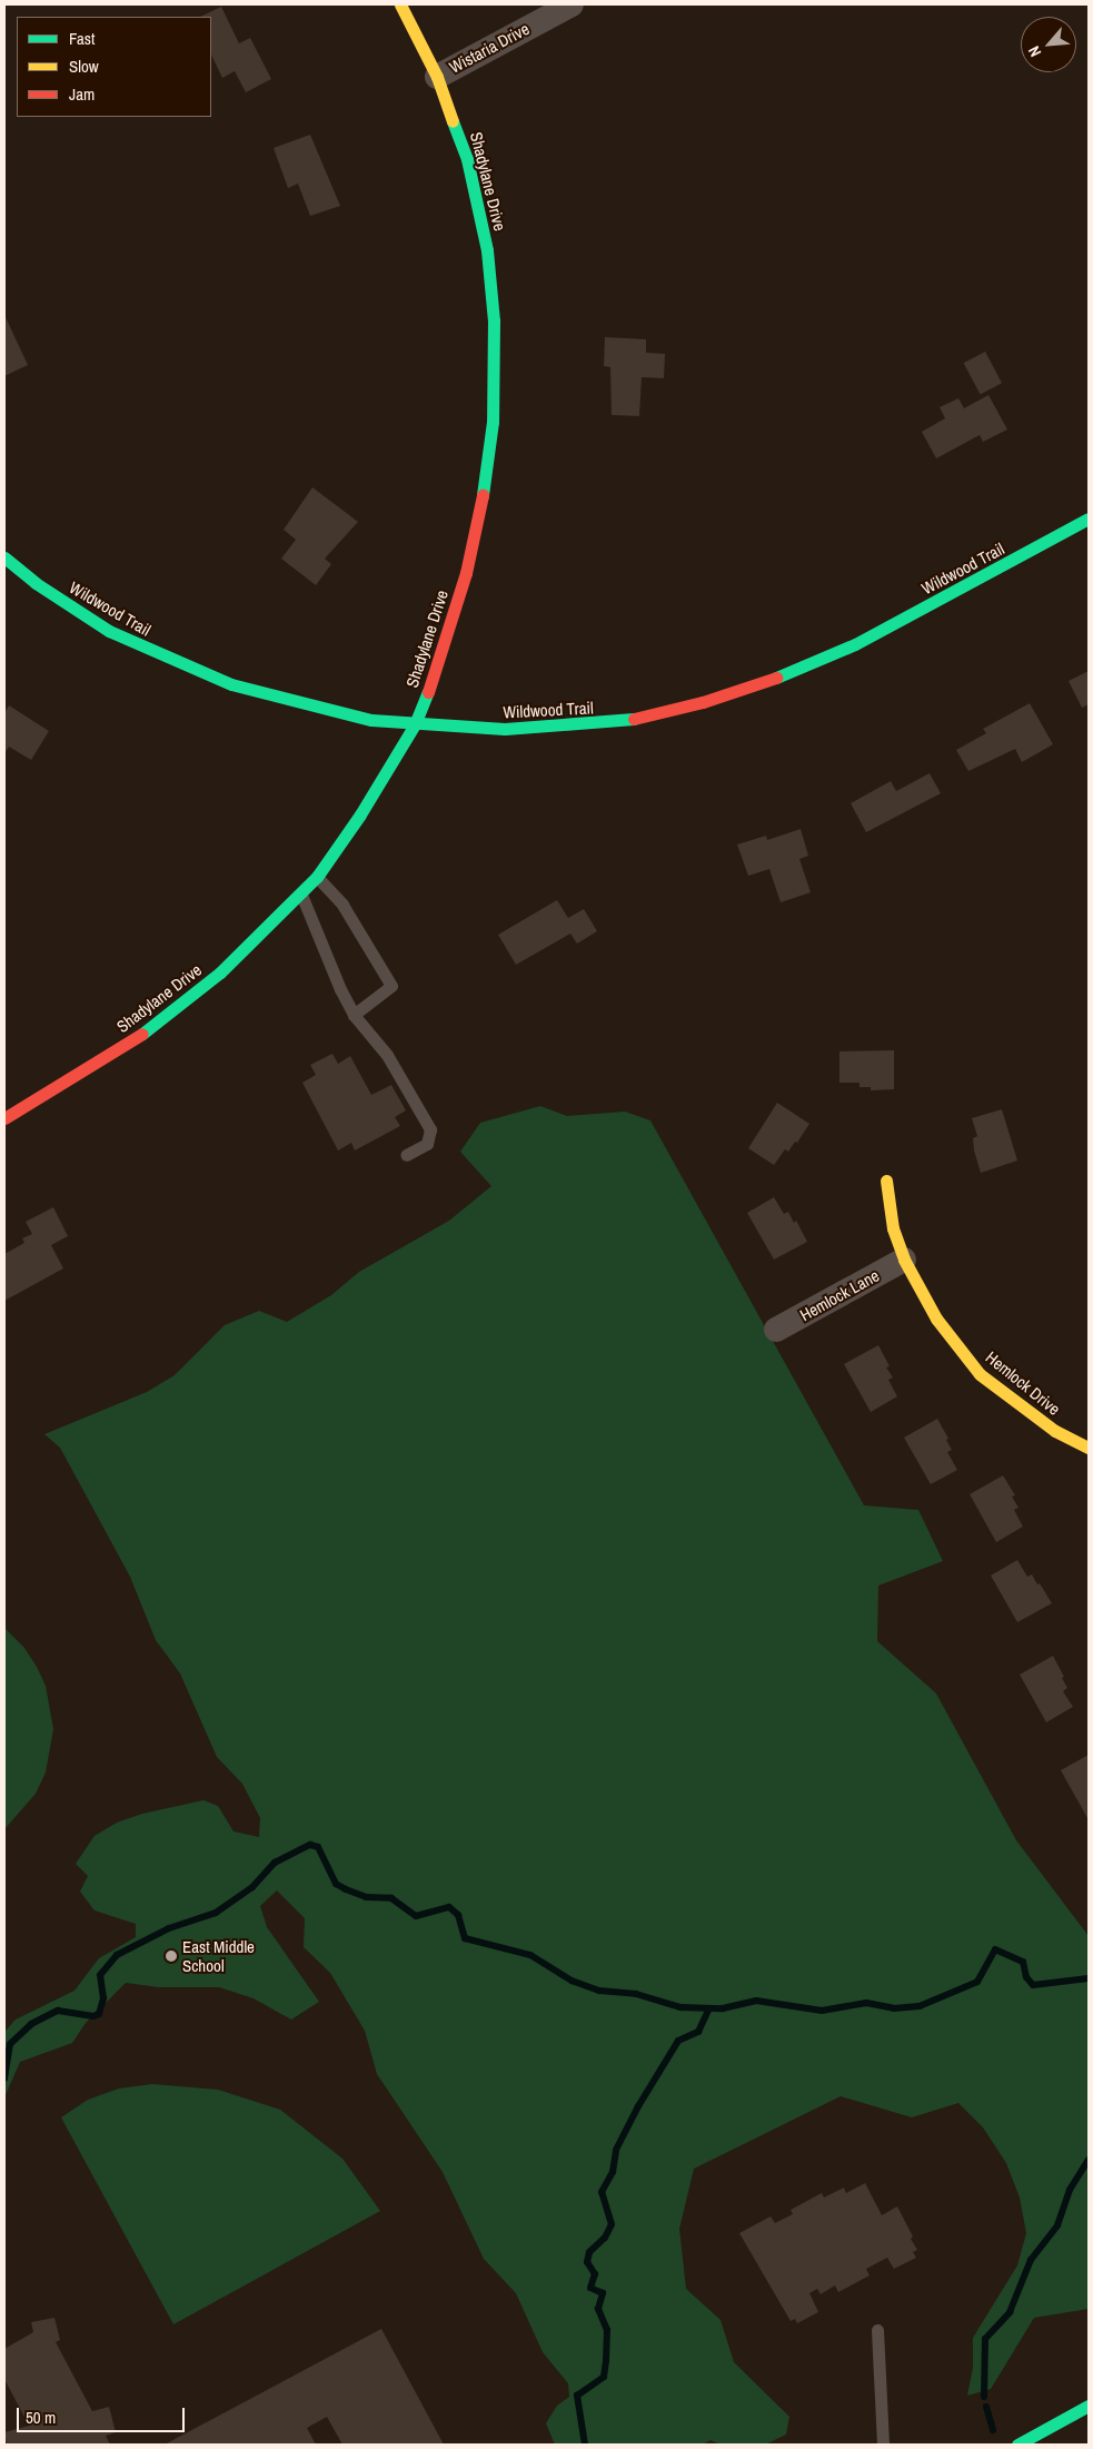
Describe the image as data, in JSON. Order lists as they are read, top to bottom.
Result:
{
  "streets": {
    "street": [
      "Wistaria Drive",
      "Shadylane Drive",
      "Wildwood Trail",
      "Hemlock Lane",
      "Hemlock Drive"
    ]
  },
  "crossings": [
    ["Wistaria Drive", "Shadylane Drive"],
    ["Shadylane Drive", "Wildwood Trail"],
    ["Hemlock Lane", "Hemlock Drive"]
  ],
  "places": ["East Middle School"],
  "legend": ["Fast", "Slow", "Jam"],
  "scale_bar": "50 m",
  "north": "bottom left"
}
